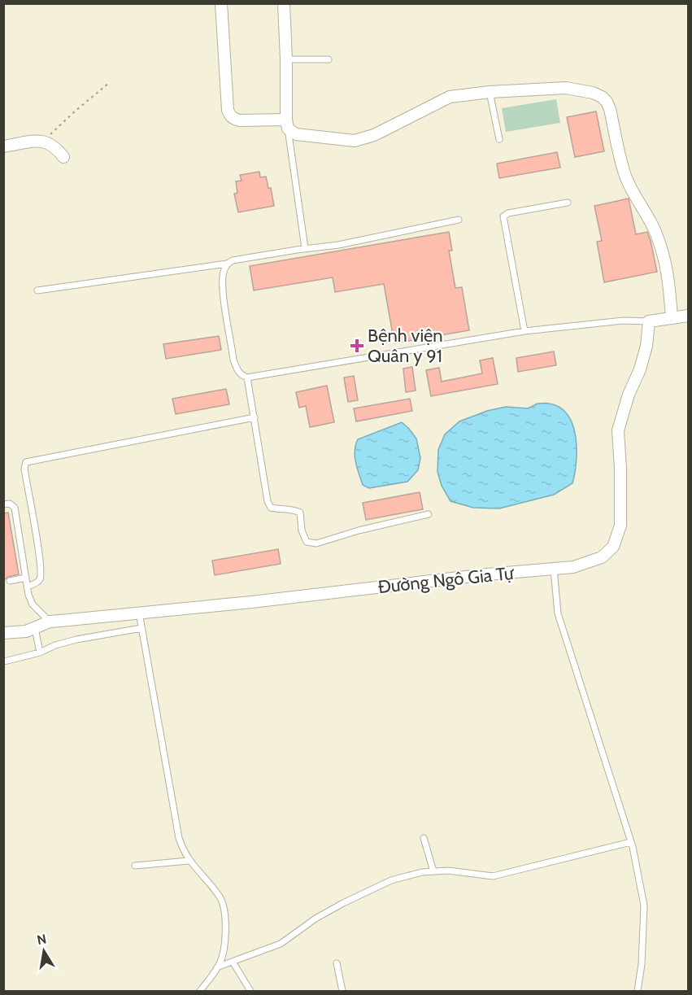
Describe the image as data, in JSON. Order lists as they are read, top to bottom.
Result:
{
  "streets": {
    "street": ["Đường Ngô Gia Tự"]
  },
  "places": {
    "health": ["Bệnh viện Quân y 91"]
  },
  "north": "top"
}
